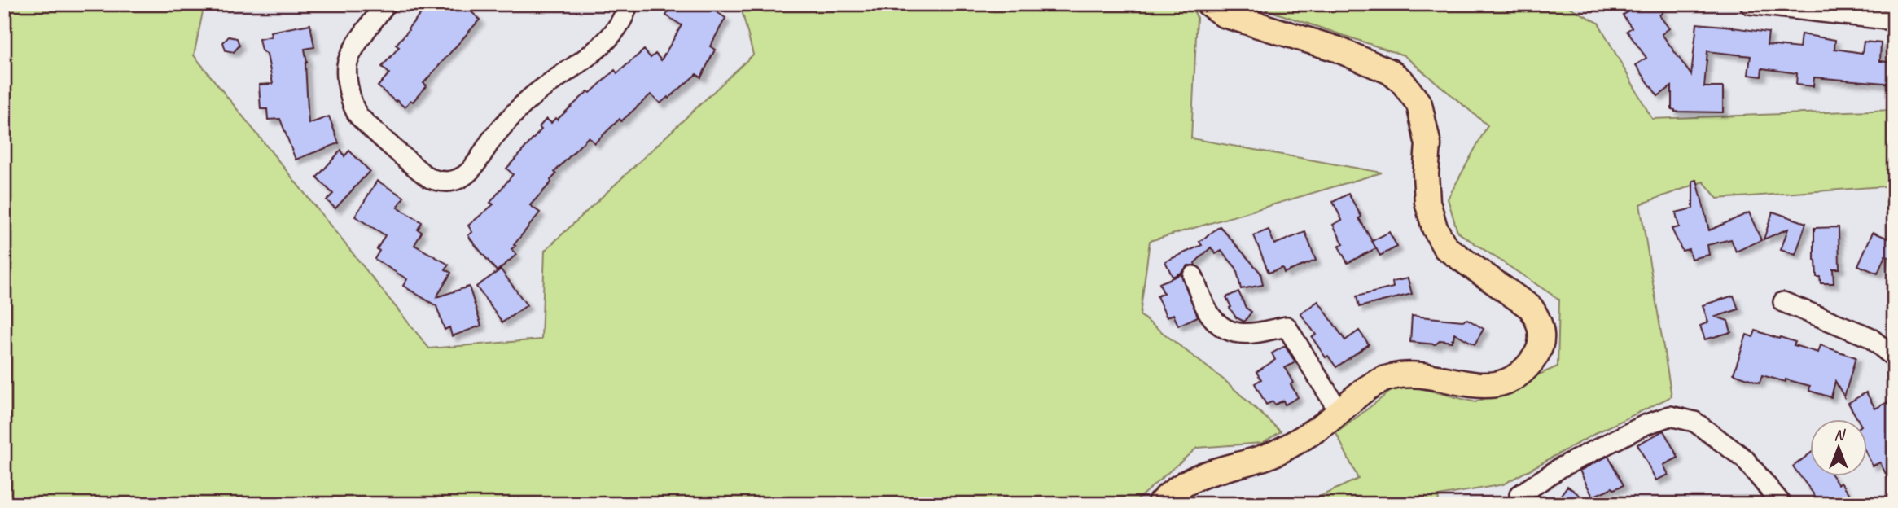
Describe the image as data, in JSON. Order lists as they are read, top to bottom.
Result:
{
  "north": "top"
}
